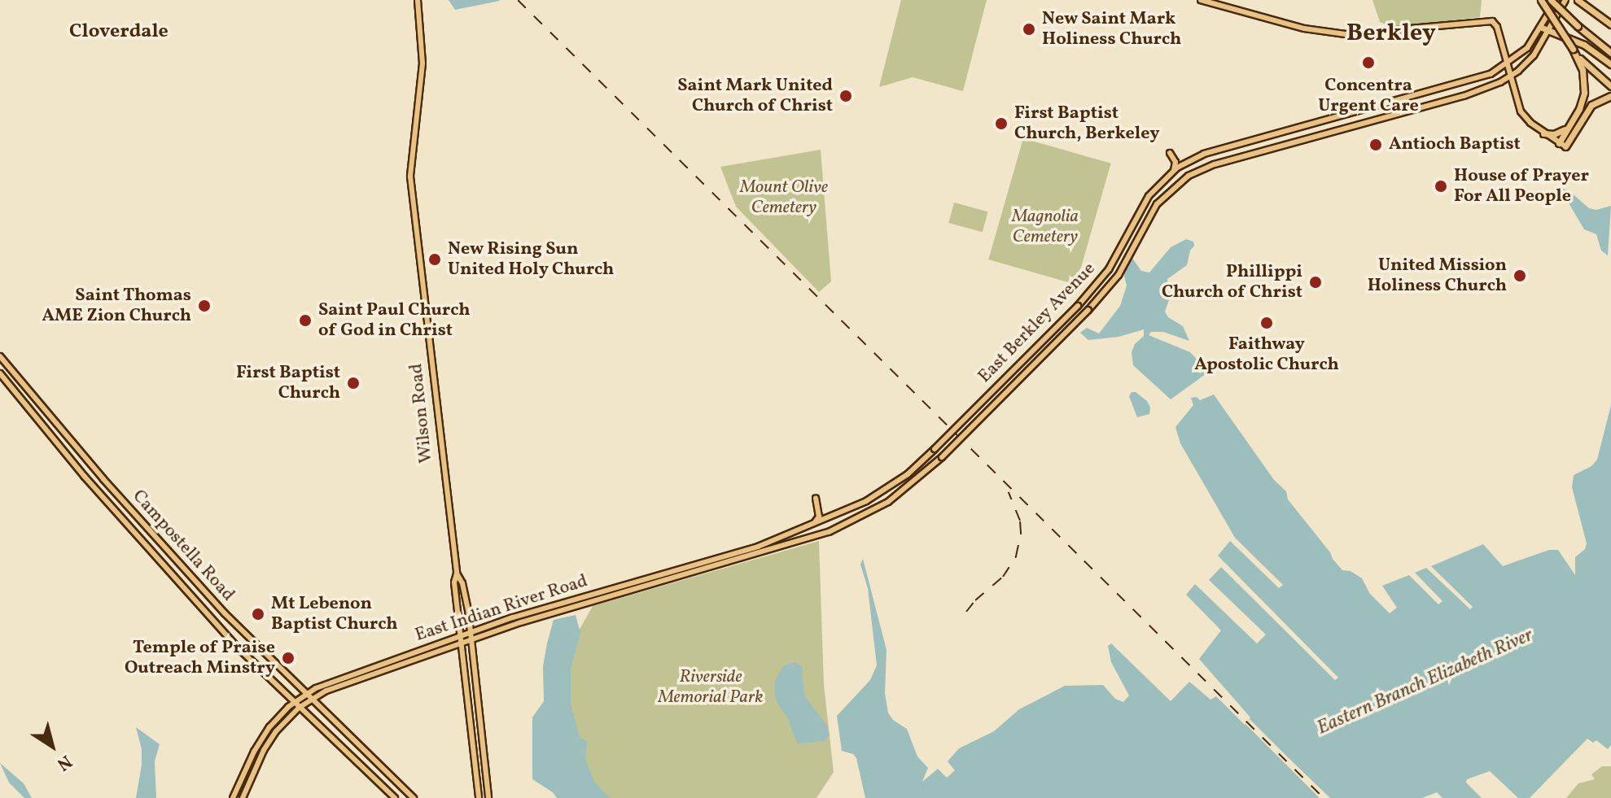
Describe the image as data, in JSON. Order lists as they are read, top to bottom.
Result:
{
  "streets": {
    "main road": [
      "East Berkley Avenue",
      "Wilson Road",
      "Campostella Road",
      "East Indian River Road"
    ]
  },
  "crossings": [
    ["East Berkley Avenue", "East Indian River Road"],
    ["Wilson Road", "East Indian River Road"],
    ["Campostella Road", "East Indian River Road"]
  ],
  "districts": ["Cloverdale", "Berkley"],
  "water": ["Eastern Branch Elizabeth River"],
  "parks": ["Mount Olive Cemetery", "Magnolia Cemetery", "Riverside Memorial Park"],
  "places": [
    "New Saint Mark Holiness Church",
    "Concentra Urgent Care",
    "Saint Mark United Church of Christ",
    "First Baptist Church, Berkeley",
    "Antioch Baptist",
    "House of Prayer For All People",
    "New Rising Sun United Holy Church",
    "United Mission Holiness Church",
    "Phillippi Church of Christ",
    "Saint Thomas AME Zion Church",
    "Saint Paul Church of God in Christ",
    "Faithway Apostolic Church",
    "First Baptist Church",
    "Mt Lebenon Baptist Church",
    "Temple of Praise Outreach Minstry"
  ],
  "north": "bottom right"
}
